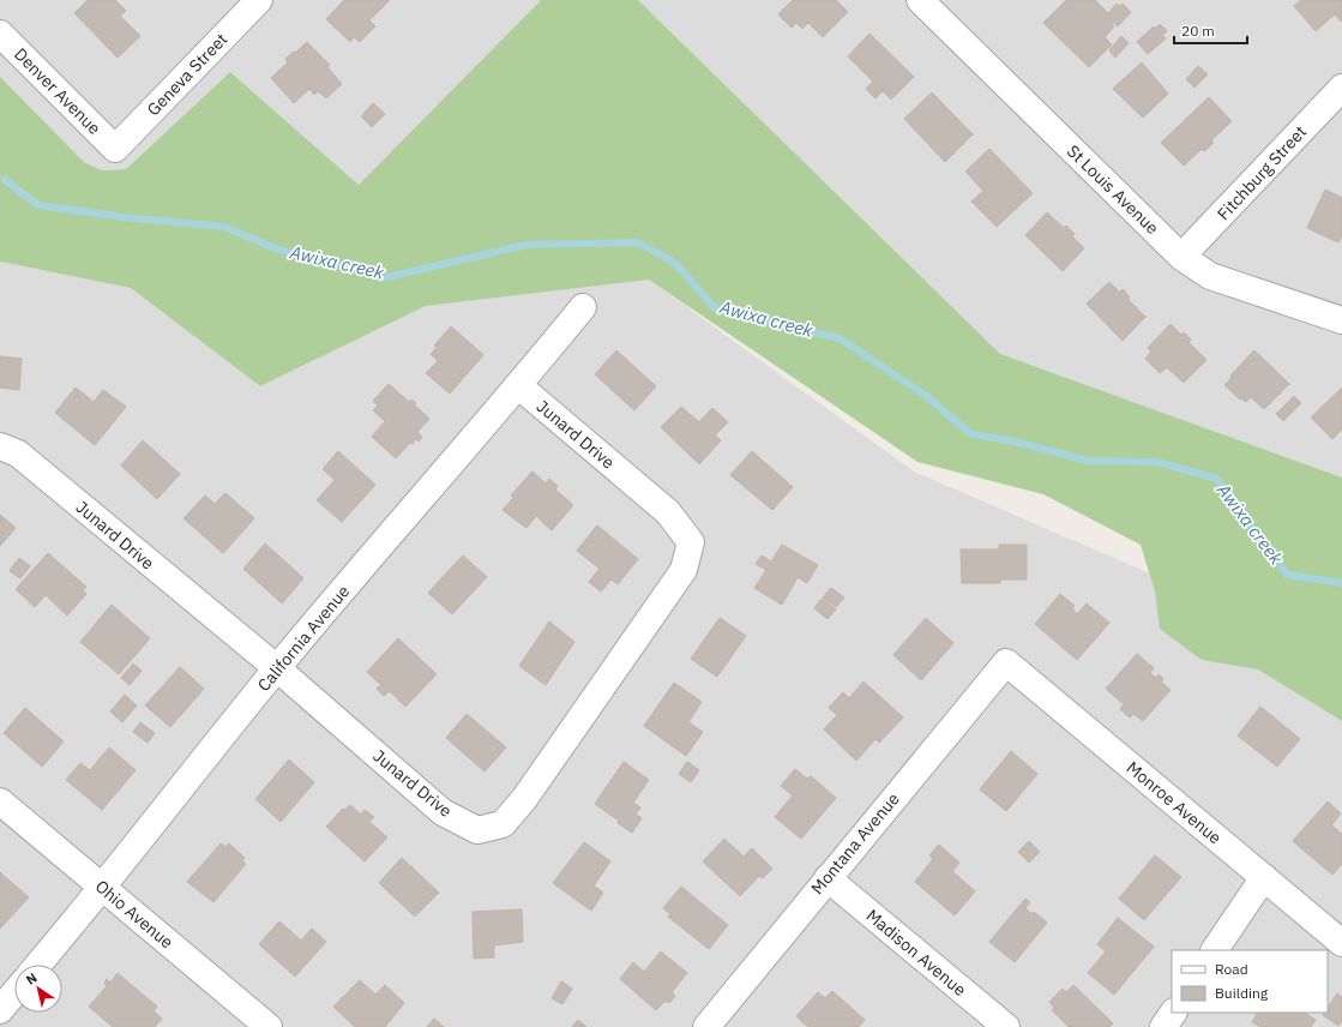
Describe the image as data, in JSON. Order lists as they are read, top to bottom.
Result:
{
  "streets": {
    "street": [
      "Geneva Street",
      "Denver Avenue",
      "Fitchburg Street",
      "St Louis Avenue",
      "Junard Drive",
      "California Avenue",
      "Monroe Avenue",
      "Montana Avenue",
      "Ohio Avenue",
      "Madison Avenue"
    ]
  },
  "crossings": [
    ["Geneva Street", "Denver Avenue"],
    ["Fitchburg Street", "St Louis Avenue"],
    ["Junard Drive", "California Avenue"],
    ["California Avenue", "Ohio Avenue"],
    ["Monroe Avenue", "Montana Avenue"],
    ["Montana Avenue", "Madison Avenue"]
  ],
  "water": ["Awixa creek"],
  "legend": ["Road", "Building"],
  "scale_bar": "20 m",
  "north": "top left"
}
